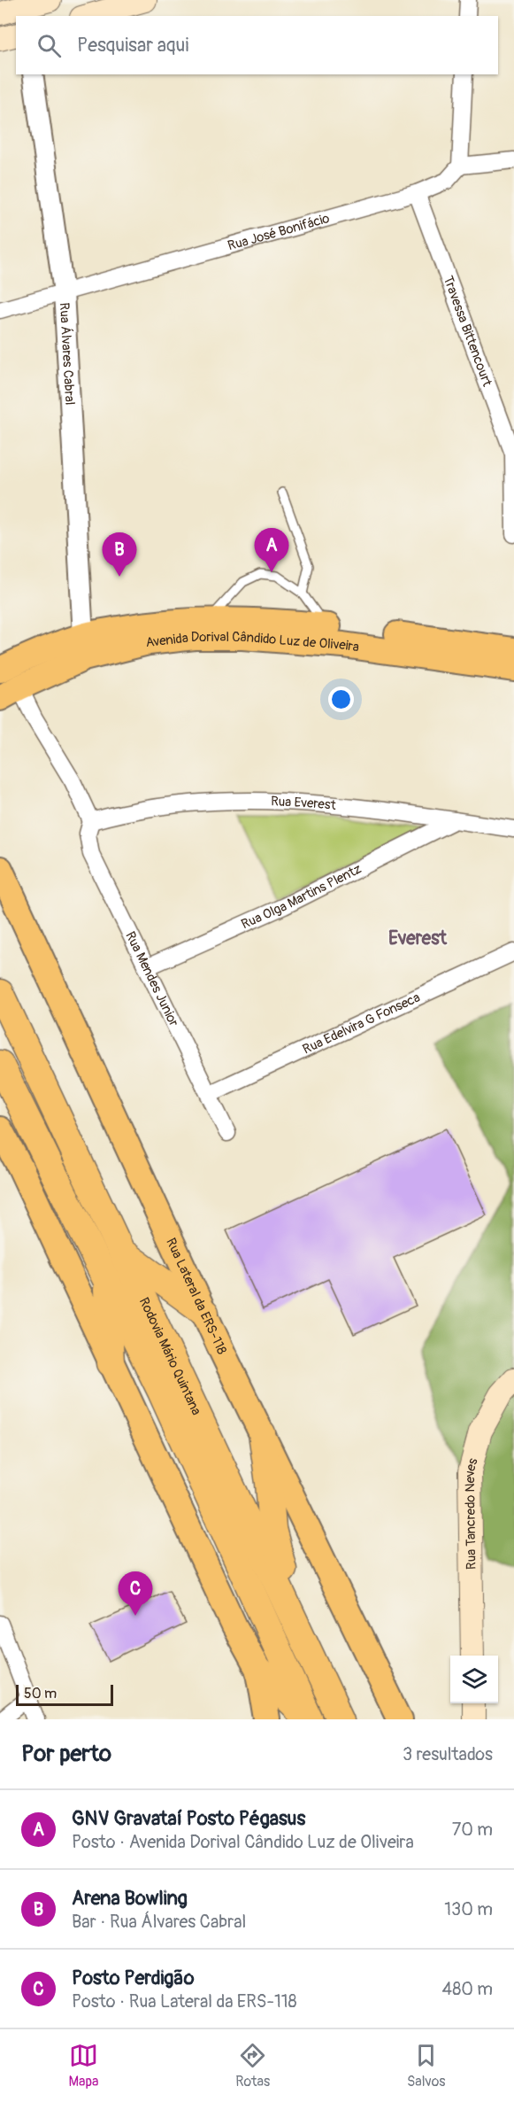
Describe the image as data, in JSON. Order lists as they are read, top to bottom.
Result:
{
  "streets": {
    "highway": ["Rodovia Mário Quintana"],
    "main road": ["Avenida Dorival Cândido Luz de Oliveira", "Rua Lateral da ERS-118", "Rua Tancredo Neves"],
    "street": [
      "Rua José Bonifácio",
      "Travessa Bittencourt",
      "Rua Álvares Cabral",
      "Rua Everest",
      "Rua Olga Martins Plentz",
      "Rua Mendes Junior",
      "Rua Edelvira G Fonseca"
    ]
  },
  "crossings": [
    ["Rua José Bonifácio", "Travessa Bittencourt"],
    ["Rua José Bonifácio", "Rua Álvares Cabral"],
    ["Rua Álvares Cabral", "Avenida Dorival Cândido Luz de Oliveira"],
    ["Rua Everest", "Rua Olga Martins Plentz"],
    ["Rua Everest", "Rua Mendes Junior"],
    ["Rua Olga Martins Plentz", "Rua Mendes Junior"],
    ["Rua Mendes Junior", "Rua Edelvira G Fonseca"]
  ],
  "districts": ["Everest"],
  "scale_bar": "50 m",
  "page": {
    "search": "Pesquisar aqui",
    "pins": ["A", "B", "C"],
    "scale": "50 m",
    "heading": ["Por perto", "3 resultados"],
    "list": [
      {
        "mark": "A",
        "name": "GNV Gravataí Posto Pégasus",
        "note": "Posto · Avenida Dorival Cândido Luz de Oliveira",
        "value": "70 m"
      },
      {
        "mark": "B",
        "name": "Arena Bowling",
        "note": "Bar · Rua Álvares Cabral",
        "value": "130 m"
      },
      {
        "mark": "C",
        "name": "Posto Perdigão",
        "note": "Posto · Rua Lateral da ERS-118",
        "value": "480 m"
      }
    ],
    "nav": ["Mapa", "Rotas", "Salvos"]
  }
}
